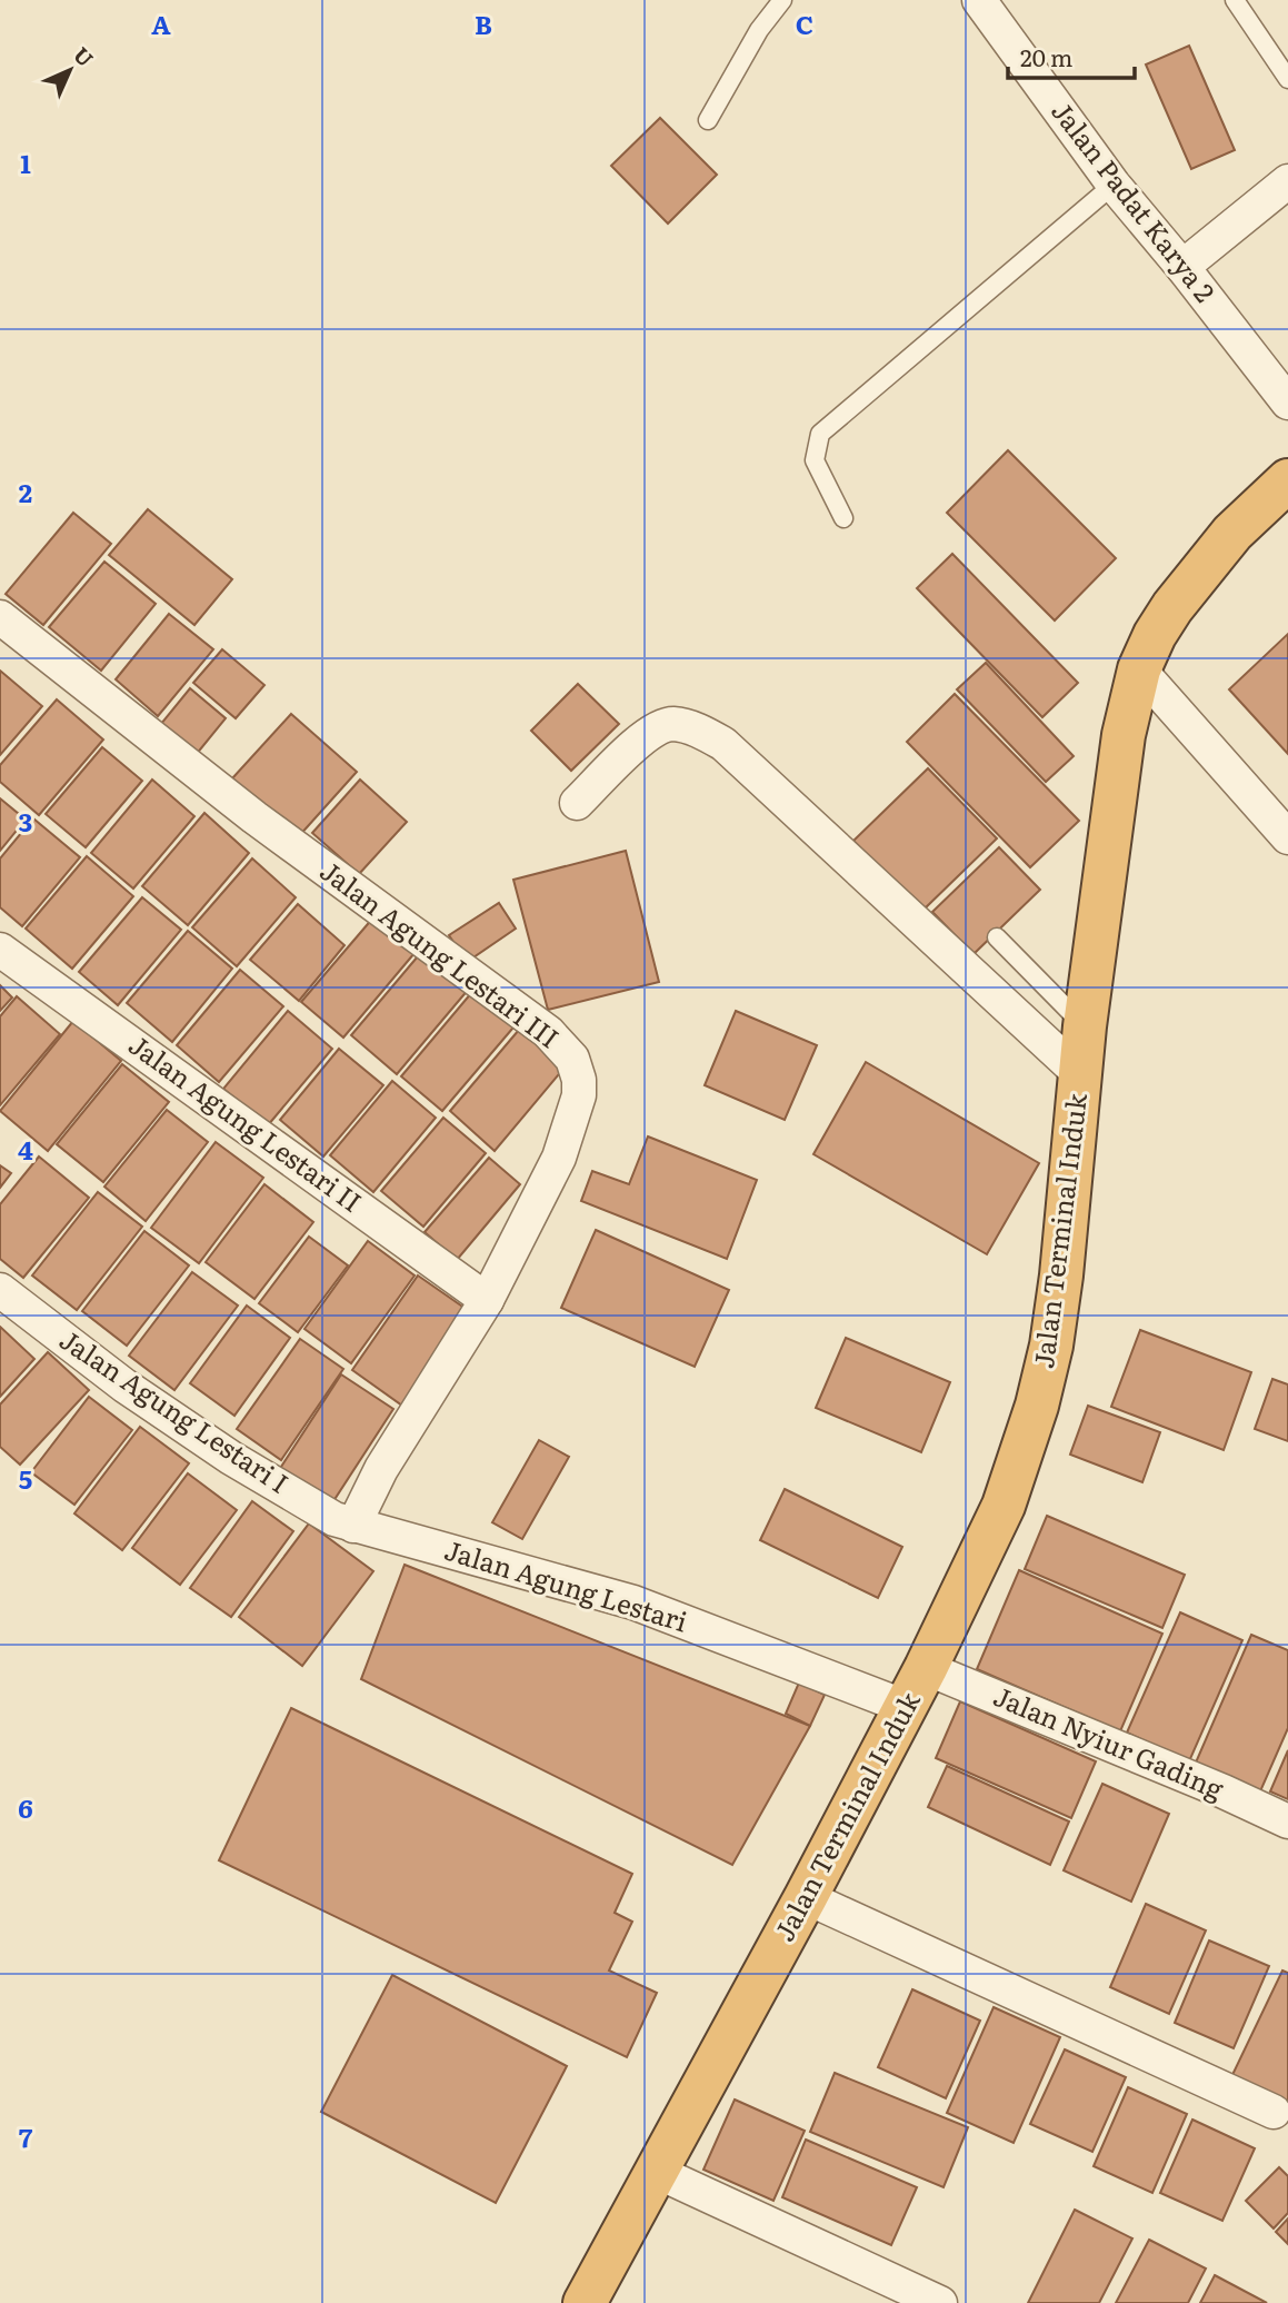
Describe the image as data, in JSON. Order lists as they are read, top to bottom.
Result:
{
  "streets": {
    "highway": ["Jalan Terminal Induk"],
    "street": [
      "Jalan Padat Karya 2",
      "Jalan Agung Lestari III",
      "Jalan Agung Lestari II",
      "Jalan Agung Lestari I",
      "Jalan Agung Lestari",
      "Jalan Nyiur Gading"
    ]
  },
  "crossings": [
    ["Jalan Agung Lestari III", "Jalan Agung Lestari II"],
    ["Jalan Agung Lestari III", "Jalan Agung Lestari I"],
    ["Jalan Agung Lestari III", "Jalan Agung Lestari"],
    ["Jalan Terminal Induk", "Jalan Agung Lestari"],
    ["Jalan Terminal Induk", "Jalan Nyiur Gading"],
    ["Jalan Agung Lestari I", "Jalan Agung Lestari"]
  ],
  "scale_bar": "20 m",
  "north": "top right",
  "grid": {
    "columns": ["A", "B", "C"],
    "rows": [
      "1",
      "2",
      "3",
      "4",
      "5",
      "6",
      "7"
    ]
  }
}
